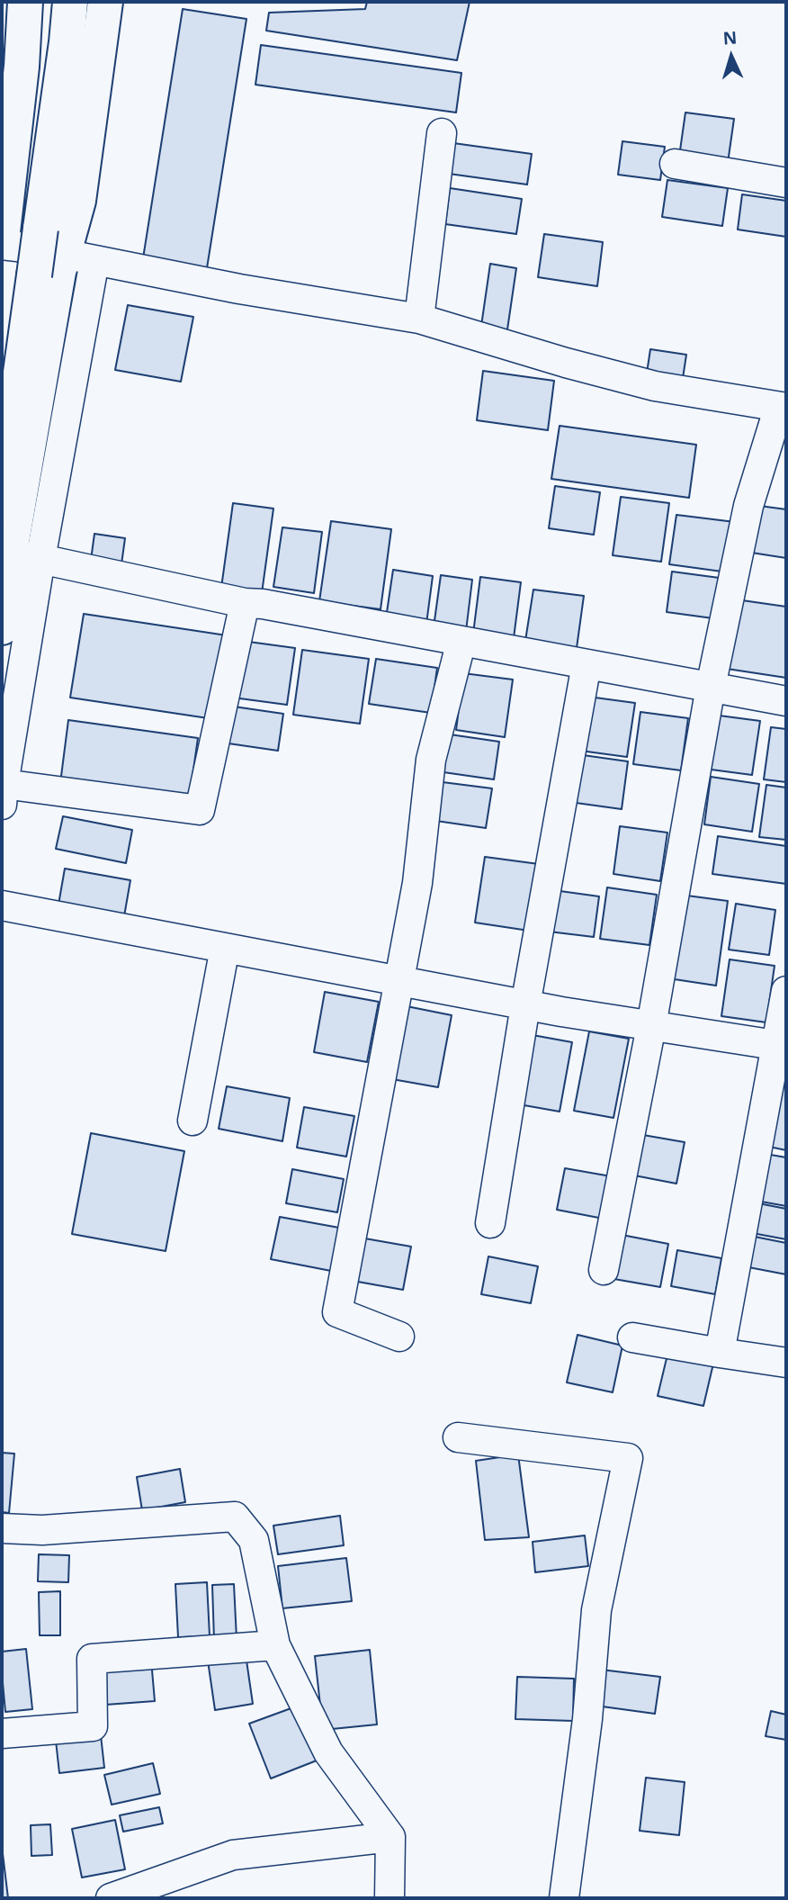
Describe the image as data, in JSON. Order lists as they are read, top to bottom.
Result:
{
  "north": "top"
}
